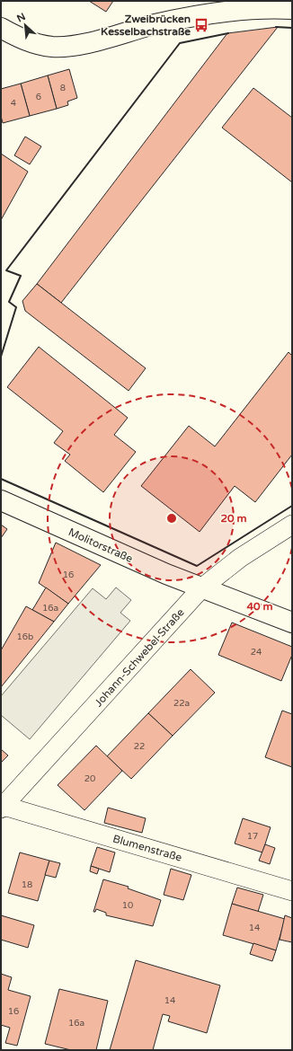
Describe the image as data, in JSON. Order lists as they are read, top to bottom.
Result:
{
  "streets": {
    "main road": ["Molitorstraße"],
    "street": ["Johann-Schwebel-Straße", "Blumenstraße"]
  },
  "crossings": [
    ["Molitorstraße", "Johann-Schwebel-Straße"],
    ["Johann-Schwebel-Straße", "Blumenstraße"]
  ],
  "places": {
    "bus stop": ["Zweibrücken Kesselbachstraße"]
  },
  "house_numbers": [
    "8",
    "6",
    "4",
    "16",
    "16a",
    "16b",
    "24",
    "22a",
    "22",
    "20",
    "17",
    "18",
    "10",
    "14",
    "14",
    "16",
    "16a"
  ],
  "north": "top left",
  "rings": ["20 m", "40 m"]
}
